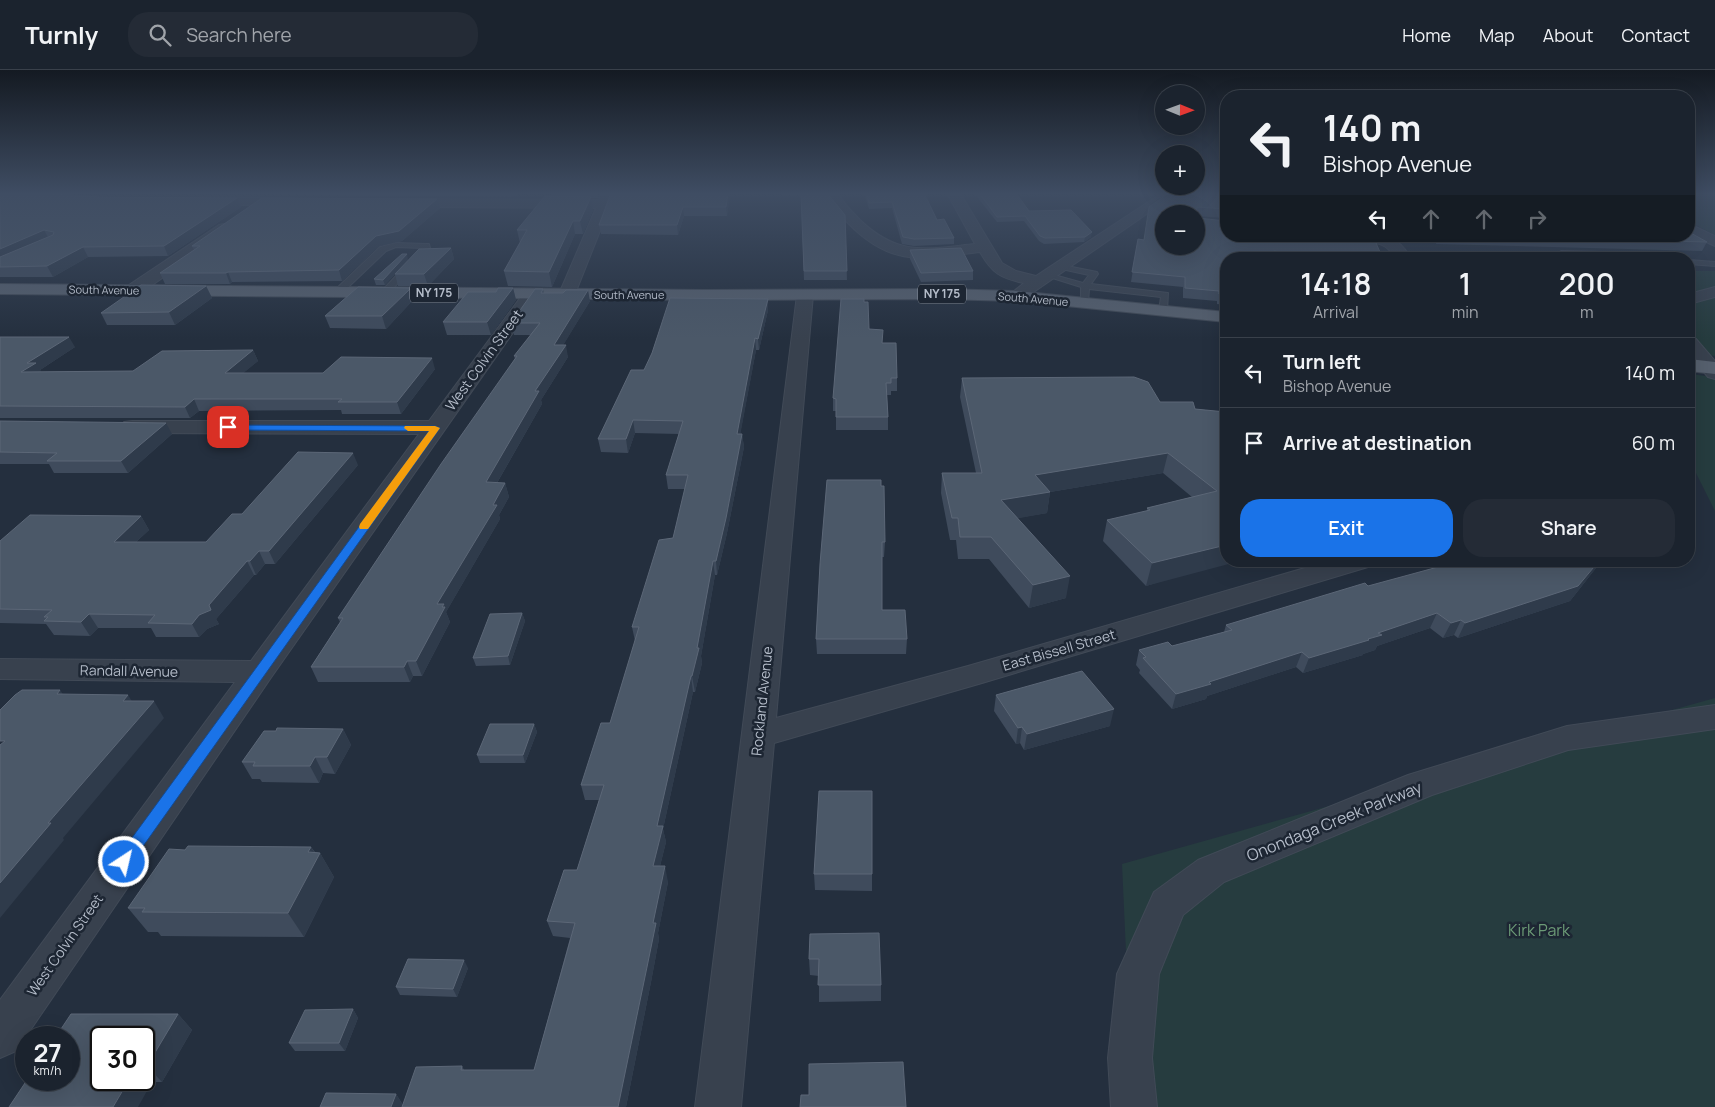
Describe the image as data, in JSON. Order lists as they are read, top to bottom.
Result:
{
  "streets": {
    "main road": ["South Avenue", "NY 175"],
    "street": [
      "West Colvin Street",
      "East Bissell Street",
      "Randall Avenue",
      "Rockland Avenue",
      "Onondaga Creek Parkway"
    ]
  },
  "crossings": [
    ["South Avenue", "West Colvin Street"],
    ["South Avenue", "Rockland Avenue"],
    ["West Colvin Street", "Randall Avenue"],
    ["East Bissell Street", "Rockland Avenue"]
  ],
  "parks": ["Kirk Park"],
  "north": "right",
  "page": {
    "header": "Turnly",
    "search": "Search here",
    "nav": [
      "Home",
      "Map",
      "About",
      "Contact"
    ],
    "map_buttons": ["+", "−"],
    "turn": ["140 m", "Bishop Avenue"],
    "eta": [
      "14:18",
      "Arrival",
      "1",
      "min",
      "200",
      "m"
    ],
    "list": [
      {
        "name": "Turn left",
        "note": "Bishop Avenue",
        "value": "140 m"
      },
      {
        "name": "Arrive at destination",
        "value": "60 m"
      }
    ],
    "buttons": ["Exit", "Share"],
    "speed": "27 km/h",
    "limit": "30"
  }
}
